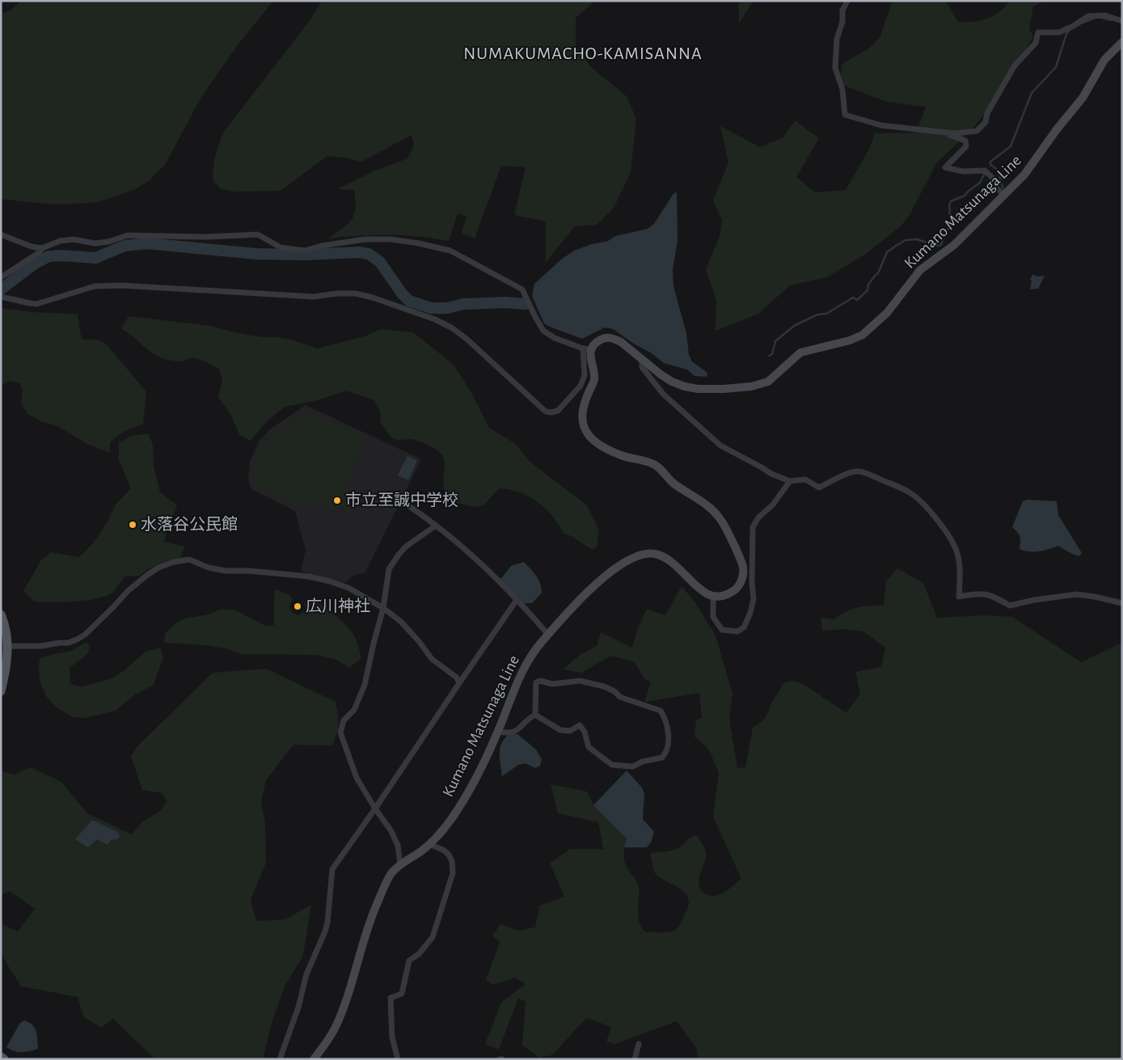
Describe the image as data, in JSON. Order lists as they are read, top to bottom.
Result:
{
  "streets": {
    "main road": ["Kumano Matsunaga Line"]
  },
  "districts": ["NUMAKUMACHO-KAMISANNA"],
  "places": ["市立至誠中学校", "水落谷公民館", "広川神社"]
}
